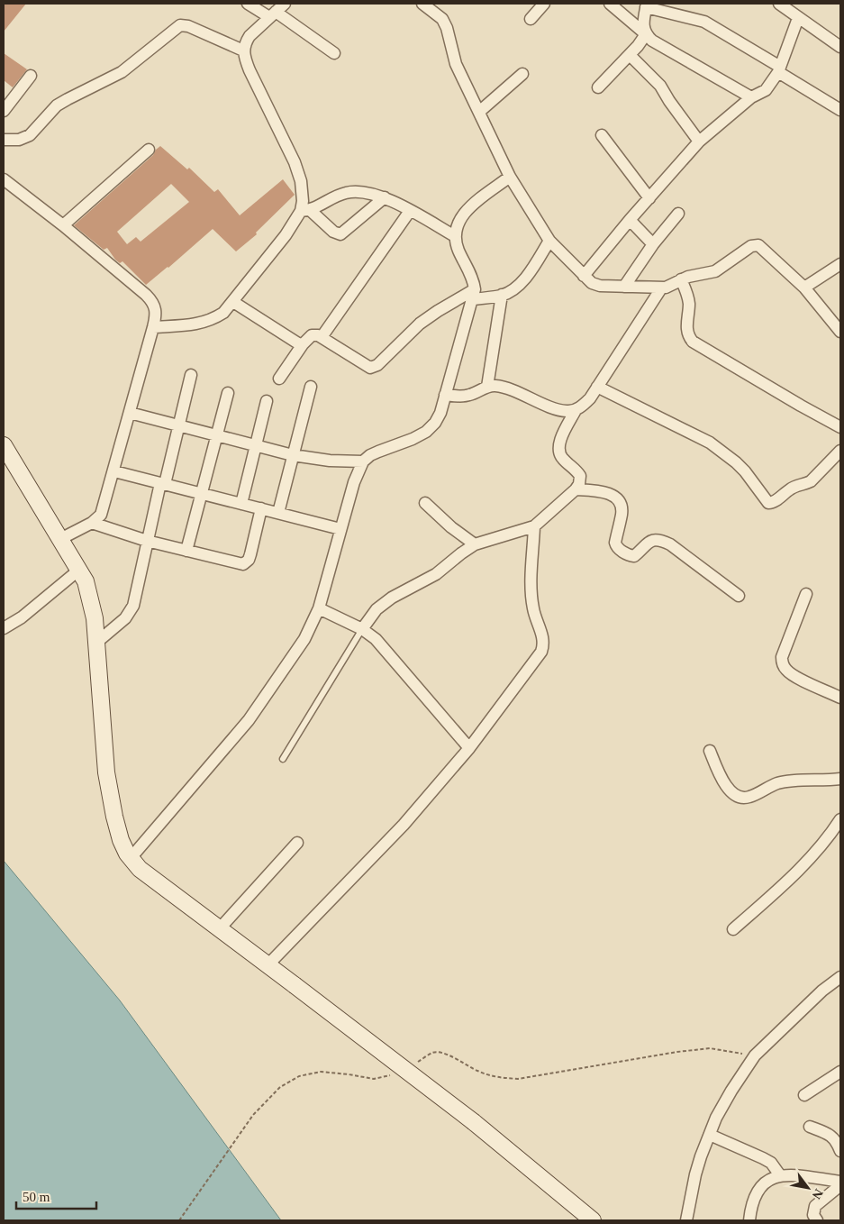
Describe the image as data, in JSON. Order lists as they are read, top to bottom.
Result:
{
  "scale_bar": "50 m",
  "north": "bottom right"
}
